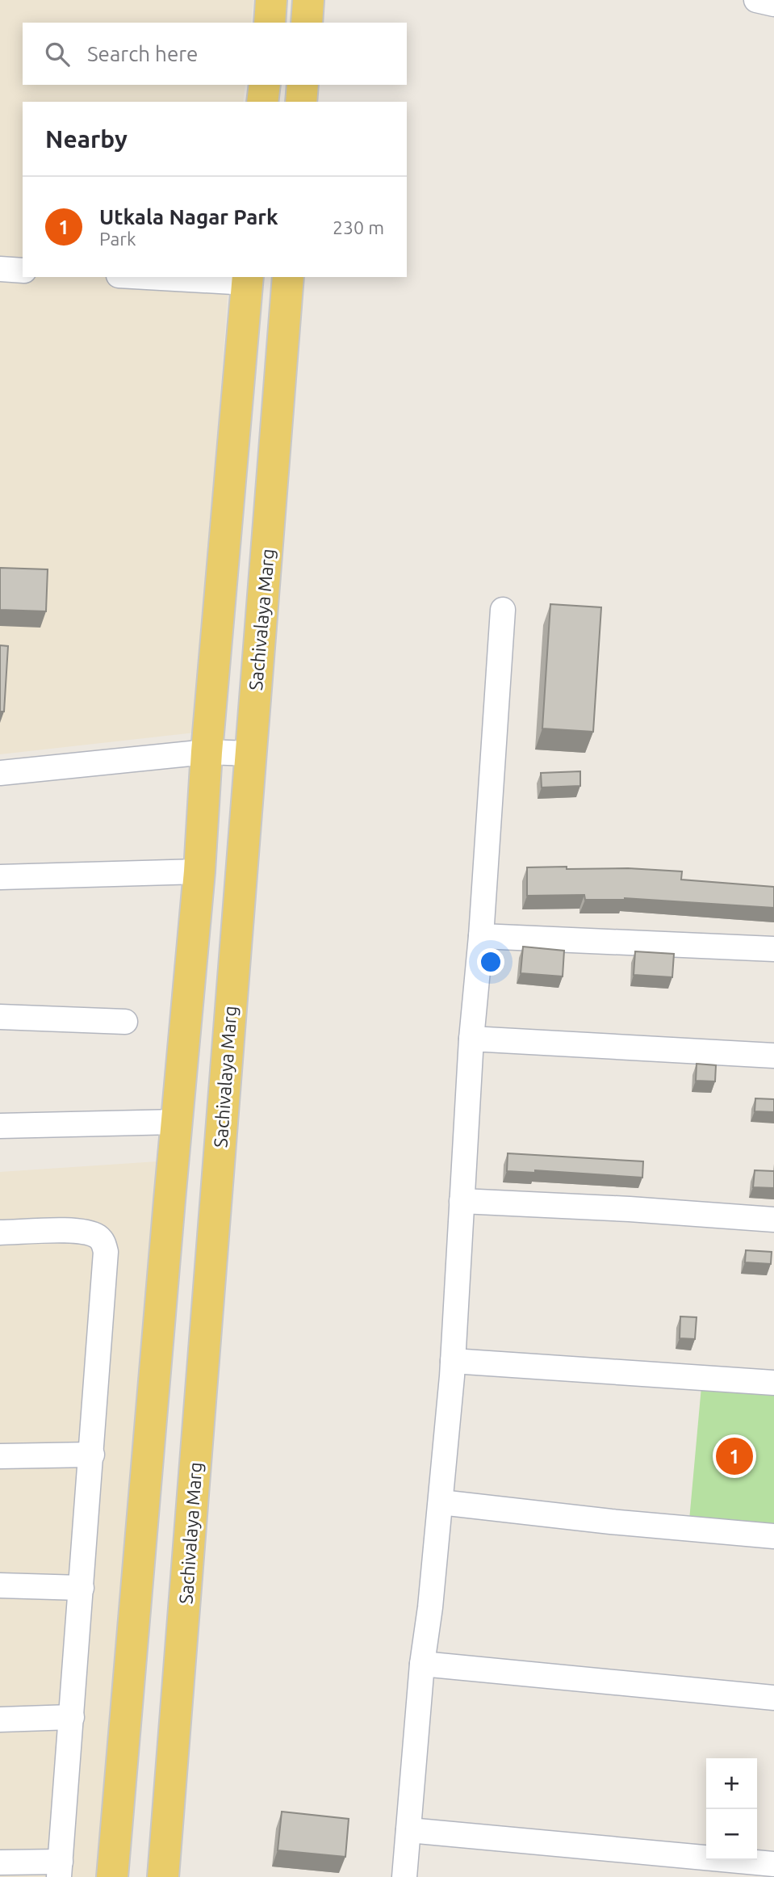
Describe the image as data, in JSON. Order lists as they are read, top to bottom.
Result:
{
  "streets": {
    "main road": ["Sachivalaya Marg"]
  },
  "page": {
    "search": "Search here",
    "heading": "Nearby",
    "list": [
      {
        "mark": "1",
        "name": "Utkala Nagar Park",
        "note": "Park",
        "value": "230 m"
      }
    ],
    "pins": "1",
    "map_buttons": ["+", "−"]
  }
}
